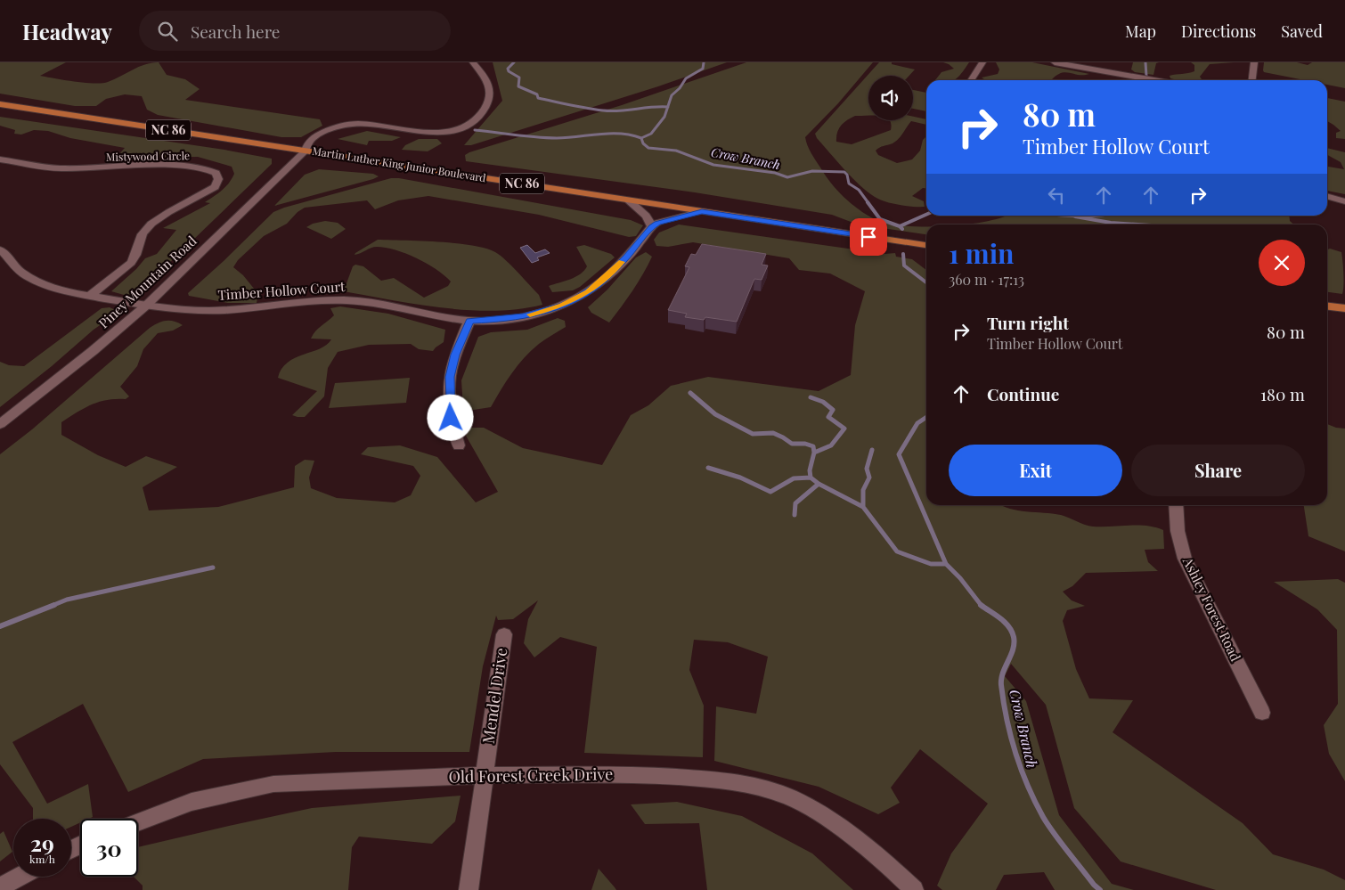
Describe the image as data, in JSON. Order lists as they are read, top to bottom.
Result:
{
  "streets": {
    "main road": ["NC 86", "Martin Luther King Junior Boulevard"],
    "street": [
      "Mistywood Circle",
      "Piney Mountain Road",
      "Timber Hollow Court",
      "Ashley Forest Road",
      "Mendel Drive",
      "Old Forest Creek Drive"
    ]
  },
  "crossings": [
    ["Mistywood Circle", "Timber Hollow Court"],
    ["Martin Luther King Junior Boulevard", "Piney Mountain Road"],
    ["Piney Mountain Road", "Timber Hollow Court"],
    ["Mendel Drive", "Old Forest Creek Drive"]
  ],
  "water": ["Crow Branch"],
  "page": {
    "header": "Headway",
    "search": "Search here",
    "nav": ["Map", "Directions", "Saved"],
    "turn": ["80 m", "Timber Hollow Court"],
    "heading": ["1 min", "360 m · 17:13"],
    "list": [
      {
        "name": "Turn right",
        "note": "Timber Hollow Court",
        "value": "80 m"
      },
      {
        "name": "Continue",
        "value": "180 m"
      }
    ],
    "buttons": ["Exit", "Share"],
    "speed": "29 km/h",
    "limit": "30"
  }
}
